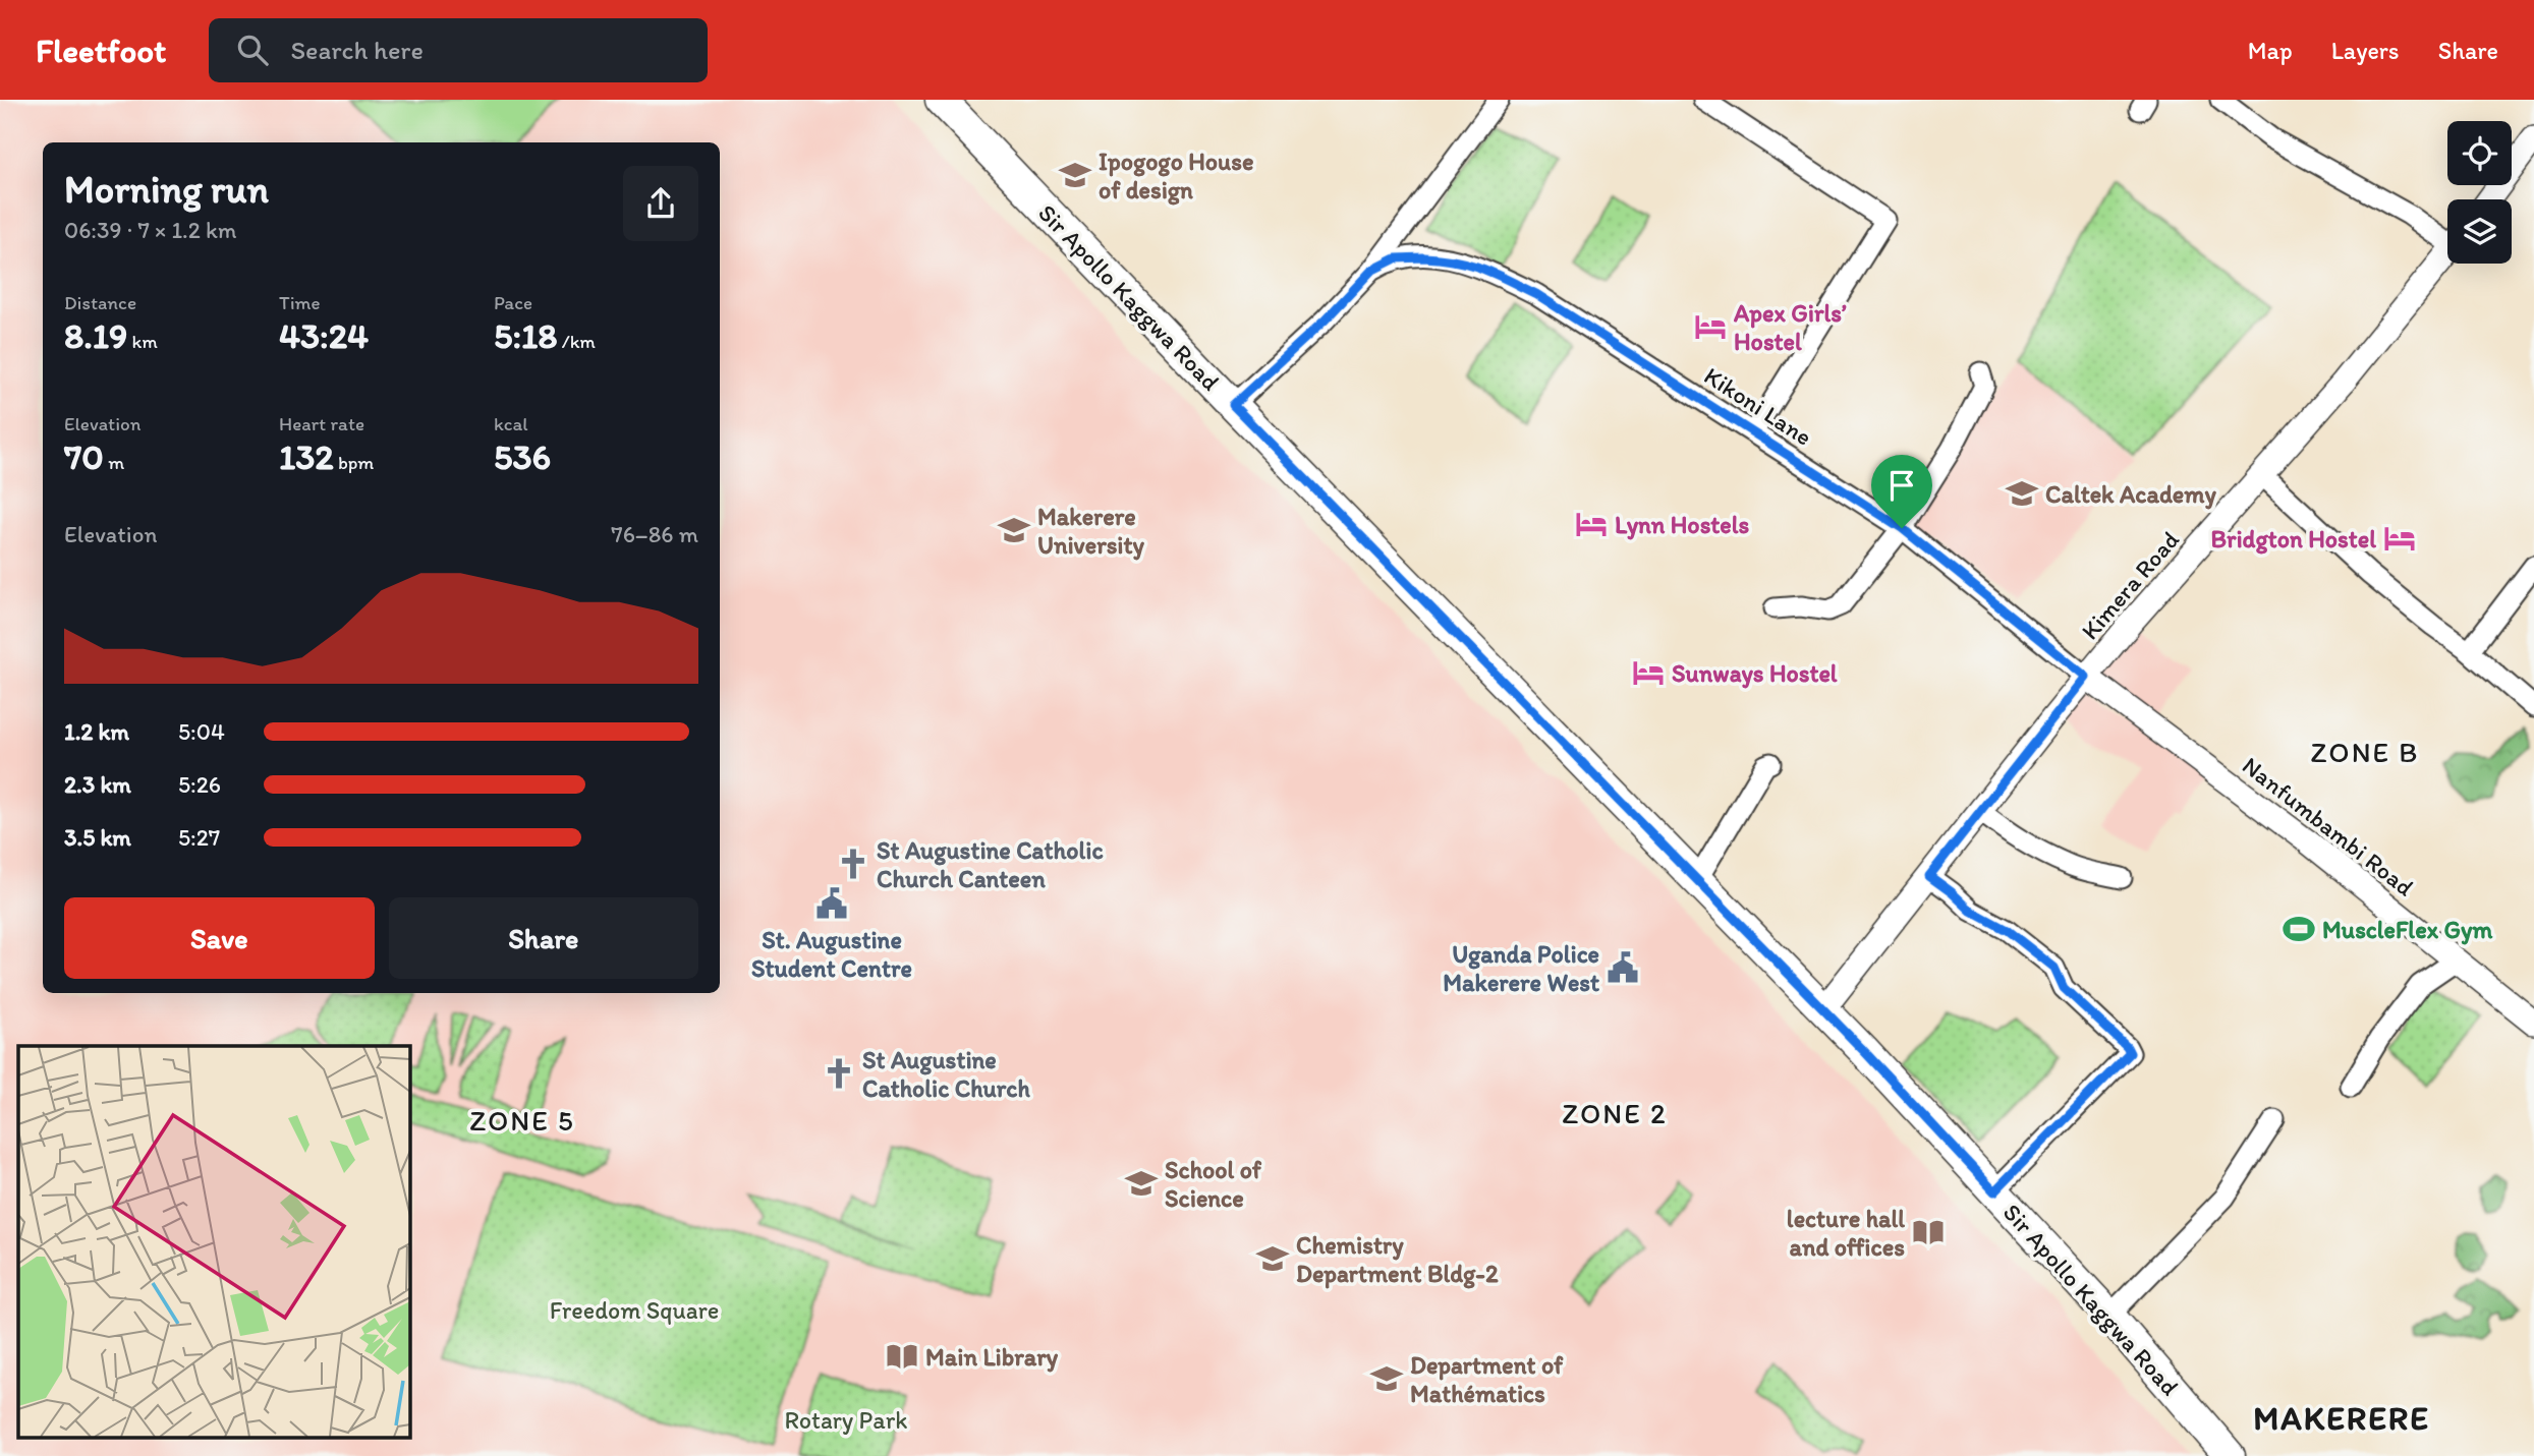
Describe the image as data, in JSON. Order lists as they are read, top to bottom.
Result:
{
  "streets": {
    "main road": ["Sir Apollo Kaggwa Road"],
    "street": ["Kikoni Lane", "Kimera Road", "Nanfumbambi Road"]
  },
  "crossings": [
    ["Sir Apollo Kaggwa Road", "Kimera Road"],
    ["Kikoni Lane", "Kimera Road"],
    ["Kikoni Lane", "Nanfumbambi Road"],
    ["Kimera Road", "Nanfumbambi Road"]
  ],
  "districts": [
    "ZONE B",
    "ZONE 2",
    "ZONE 5",
    "MAKERERE"
  ],
  "parks": ["Freedom Square", "Rotary Park"],
  "places": {
    "school or university": [
      "Ipogogo House of design",
      "Caltek Academy",
      "Makerere University",
      "School of Science",
      "Chemistry Department Bldg-2",
      "Department of Mathématics"
    ],
    "hotel": [
      "Apex Girls’ Hostel",
      "Lynn Hostels",
      "Bridgton Hostel",
      "Sunways Hostel"
    ],
    "church": ["St Augustine Catholic Church Canteen", "St Augustine Catholic Church"],
    "public building": ["St. Augustine Student Centre", "Uganda Police Makerere West"],
    "sports": ["MuscleFlex Gym"],
    "library": ["lecture hall and offices", "Main Library"]
  },
  "page": {
    "header": "Fleetfoot",
    "search": "Search here",
    "nav": ["Map", "Layers", "Share"],
    "heading": ["Morning run", "06:39 · 7 × 1.2 km"],
    "stats": [
      ["Distance", "8.19 km"],
      ["Time", "43:24"],
      ["Pace", "5:18 /km"],
      ["Elevation", "70 m"],
      ["Heart rate", "132 bpm"],
      ["kcal", "536"]
    ],
    "chart": ["Elevation", "76–86 m"],
    "list": [
      {
        "name": "1.2 km",
        "note": "5:04"
      },
      {
        "name": "2.3 km",
        "note": "5:26"
      },
      {
        "name": "3.5 km",
        "note": "5:27"
      }
    ],
    "buttons": ["Save", "Share"]
  }
}
